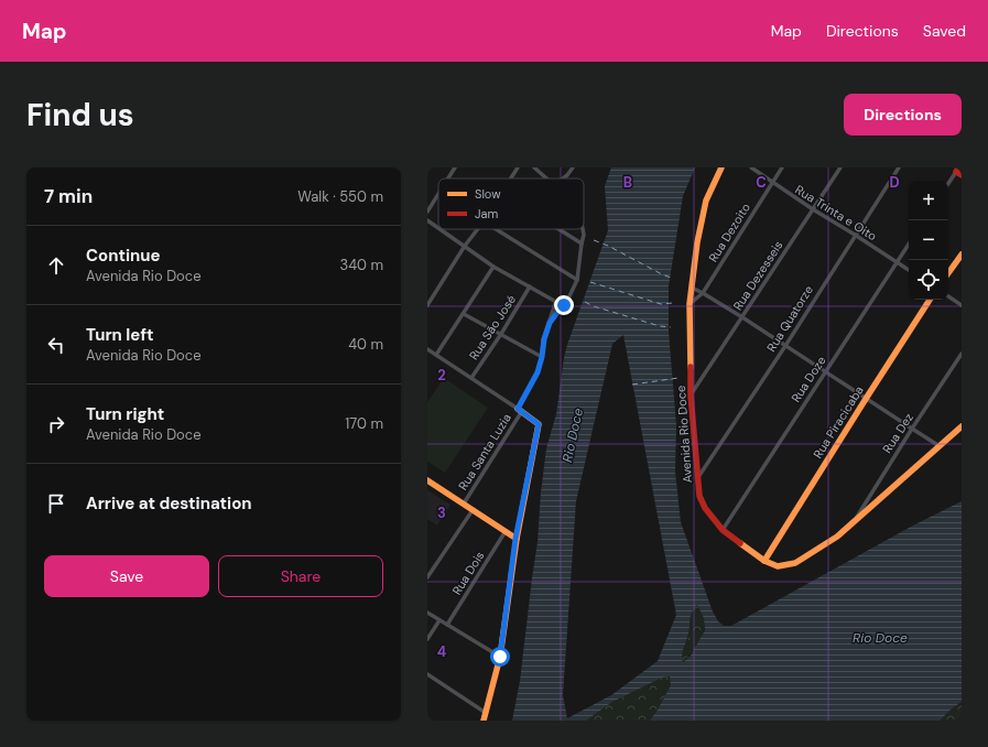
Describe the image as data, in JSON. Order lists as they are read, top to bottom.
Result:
{
  "streets": {
    "street": [
      "Rua Trinta e Oito",
      "Rua Dezoito",
      "Rua Dezesseis",
      "Rua Quatorze",
      "Rua São José",
      "Rua Doze",
      "Rua Piracicaba",
      "Rua Dez",
      "Avenida Rio Doce",
      "Rua Santa Luzia",
      "Rua Dois"
    ]
  },
  "crossings": [
    ["Rua Trinta e Oito", "Rua Dezoito"],
    ["Rua Trinta e Oito", "Rua Dezesseis"],
    ["Rua Trinta e Oito", "Rua Quatorze"],
    ["Rua Trinta e Oito", "Rua Doze"],
    ["Rua Dezoito", "Avenida Rio Doce"],
    ["Rua Dezesseis", "Avenida Rio Doce"],
    ["Rua Quatorze", "Avenida Rio Doce"],
    ["Rua Doze", "Avenida Rio Doce"],
    ["Rua Piracicaba", "Avenida Rio Doce"],
    ["Rua Dez", "Avenida Rio Doce"]
  ],
  "water": ["Rio Doce"],
  "legend": ["Slow", "Jam"],
  "page": {
    "header": "Map",
    "nav": ["Map", "Directions", "Saved"],
    "buttons": [
      "Directions",
      ["Save", "Share"]
    ],
    "title": "Find us",
    "heading": ["7 min", "Walk · 550 m"],
    "map_buttons": ["+", "−"],
    "list": [
      ["Continue", "Avenida Rio Doce", "340 m"],
      ["Turn left", "Avenida Rio Doce", "40 m"],
      ["Turn right", "Avenida Rio Doce", "170 m"],
      "Arrive at destination"
    ]
  },
  "grid": {
    "columns": ["B", "C", "D"],
    "rows": ["2", "3", "4"]
  }
}
